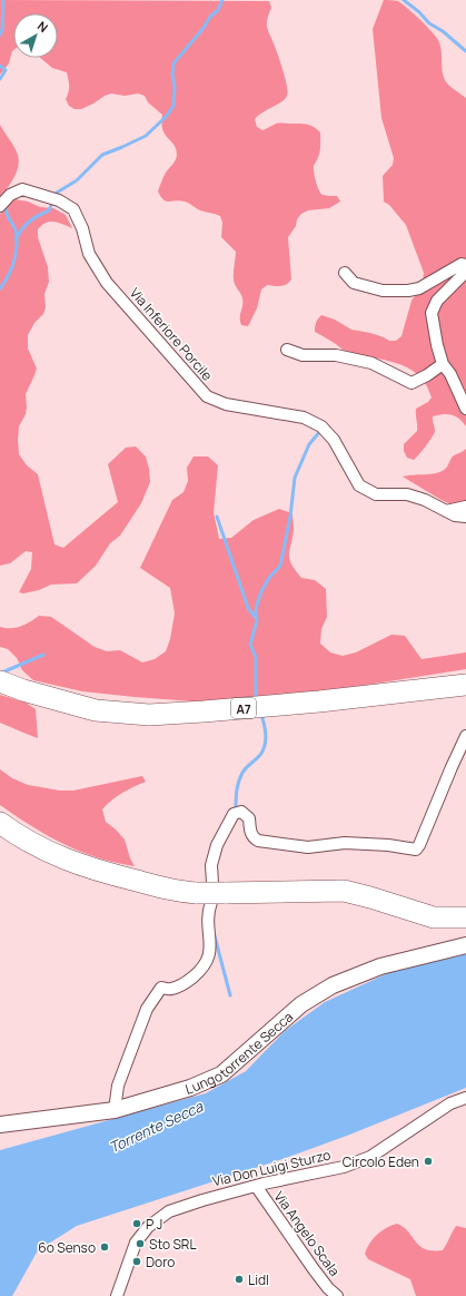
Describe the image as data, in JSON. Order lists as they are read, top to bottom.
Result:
{
  "streets": {
    "highway": ["A7"],
    "main road": ["Lungotorrente Secca"],
    "street": ["Via Inferiore Porcile", "Via Don Luigi Sturzo", "Via Angelo Scala"]
  },
  "crossings": [
    ["Via Don Luigi Sturzo", "Via Angelo Scala"]
  ],
  "water": ["Torrente Secca"],
  "places": [
    "Circolo Eden",
    "P J",
    "Sto SRL",
    "6o Senso",
    "Doro",
    "Lidl"
  ],
  "north": "top right"
}
